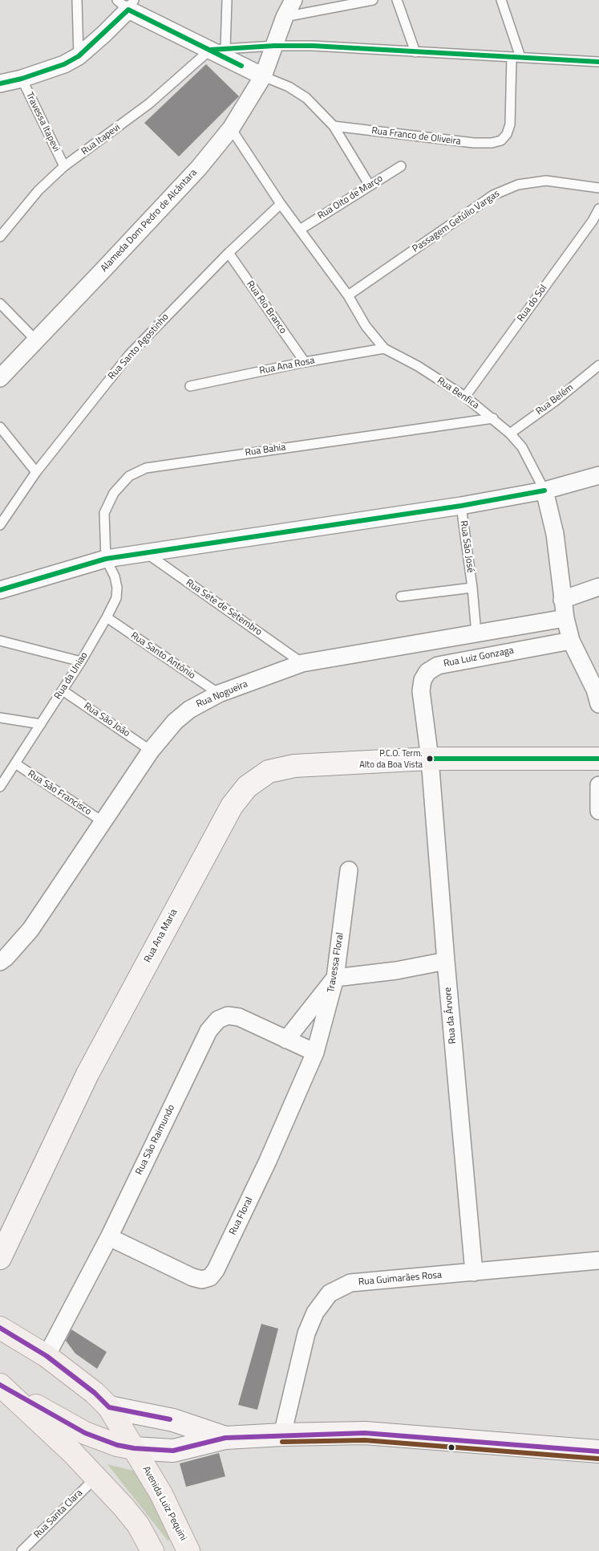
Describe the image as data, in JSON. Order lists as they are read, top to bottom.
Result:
{
  "streets": {
    "main road": ["Avenida Luiz Pequini"],
    "street": [
      "Alameda Dom Pedro de Alcântara",
      "Rua Benfica",
      "Rua Luiz Gonzaga",
      "Rua Nogueira",
      "Rua Ana Maria",
      "Travessa Floral",
      "Rua da Árvore",
      "Rua São Raimundo",
      "Rua Floral",
      "Rua Guimarães Rosa"
    ],
    "lane": [
      "Travessa Itapevi",
      "Rua Franco de Oliveira",
      "Rua Itapevi",
      "Rua Oito de Março",
      "Passagem Getúlio Vargas",
      "Rua do Sol",
      "Rua Rio Branco",
      "Rua Santo Agostinho",
      "Rua Ana Rosa",
      "Rua Belém",
      "Rua Bahia",
      "Rua São José",
      "Rua Sete de Setembro",
      "Rua Santo Antônio",
      "Rua da Uniao",
      "Rua São João",
      "Rua São Francisco",
      "Rua Santa Clara"
    ]
  },
  "crossings": [
    ["Travessa Itapevi", "Rua Itapevi"],
    ["Rua Oito de Março", "Rua Benfica"],
    ["Alameda Dom Pedro de Alcântara", "Rua Benfica"],
    ["Passagem Getúlio Vargas", "Rua Benfica"],
    ["Rua do Sol", "Rua Benfica"],
    ["Rua Rio Branco", "Rua Santo Agostinho"],
    ["Rua Rio Branco", "Rua Ana Rosa"],
    ["Rua Santo Agostinho", "Rua Benfica"],
    ["Rua Ana Rosa", "Rua Benfica"],
    ["Rua Benfica", "Rua Belém"],
    ["Rua Benfica", "Rua Bahia"],
    ["Rua Benfica", "Rua Luiz Gonzaga"],
    ["Rua Benfica", "Rua Nogueira"],
    ["Rua Bahia", "Rua da Uniao"],
    ["Rua São José", "Rua Nogueira"],
    ["Rua Sete de Setembro", "Rua Nogueira"],
    ["Rua Santo Antônio", "Rua da Uniao"],
    ["Rua Santo Antônio", "Rua Nogueira"],
    ["Rua Luiz Gonzaga", "Rua Ana Maria"],
    ["Rua Luiz Gonzaga", "Rua da Árvore"],
    ["Rua da Uniao", "Rua São João"],
    ["Rua da Uniao", "Rua São Francisco"],
    ["Rua Nogueira", "Rua São João"],
    ["Rua Nogueira", "Rua São Francisco"],
    ["Rua Ana Maria", "Rua da Árvore"],
    ["Travessa Floral", "Rua São Raimundo"],
    ["Travessa Floral", "Rua Floral"],
    ["Rua da Árvore", "Rua Guimarães Rosa"],
    ["Rua São Raimundo", "Rua Floral"],
    ["Rua São Raimundo", "Avenida Luiz Pequini"]
  ],
  "places": ["P.C.O. Term. Alto da Boa Vista"]
}
